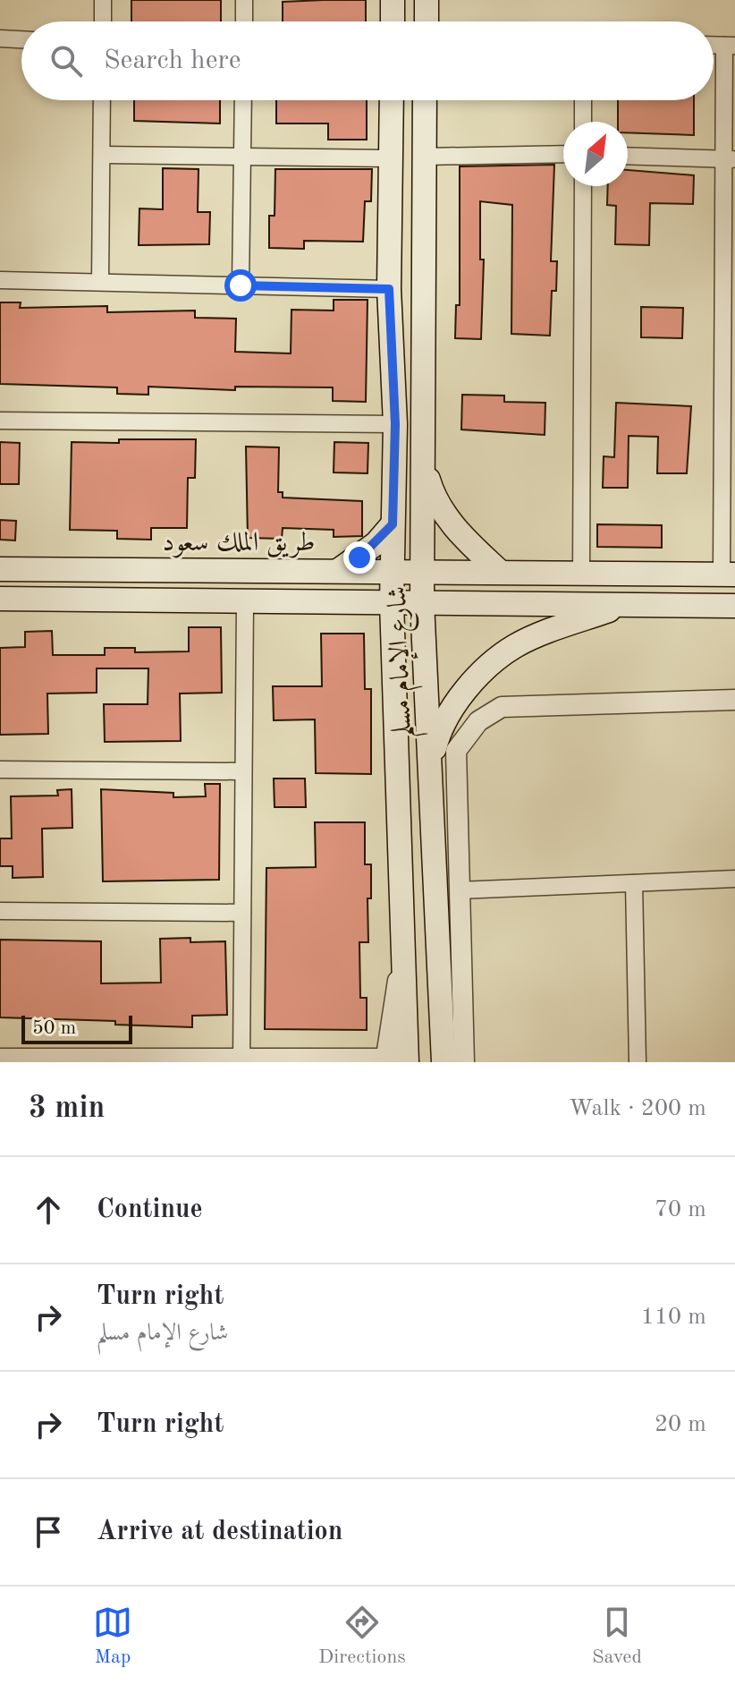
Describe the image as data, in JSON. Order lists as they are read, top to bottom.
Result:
{
  "streets": {
    "main road": ["طريق الملك سعود", "شارع الإمام مسلم"]
  },
  "crossings": [
    ["طريق الملك سعود", "شارع الإمام مسلم"]
  ],
  "scale_bar": "50 m",
  "north": "top right",
  "page": {
    "search": "Search here",
    "scale": "50 m",
    "heading": ["3 min", "Walk · 200 m"],
    "list": [
      ["Continue", "70 m"],
      ["Turn right", "شارع الإمام مسلم", "110 m"],
      ["Turn right", "20 m"],
      "Arrive at destination"
    ],
    "nav": ["Map", "Directions", "Saved"]
  }
}
